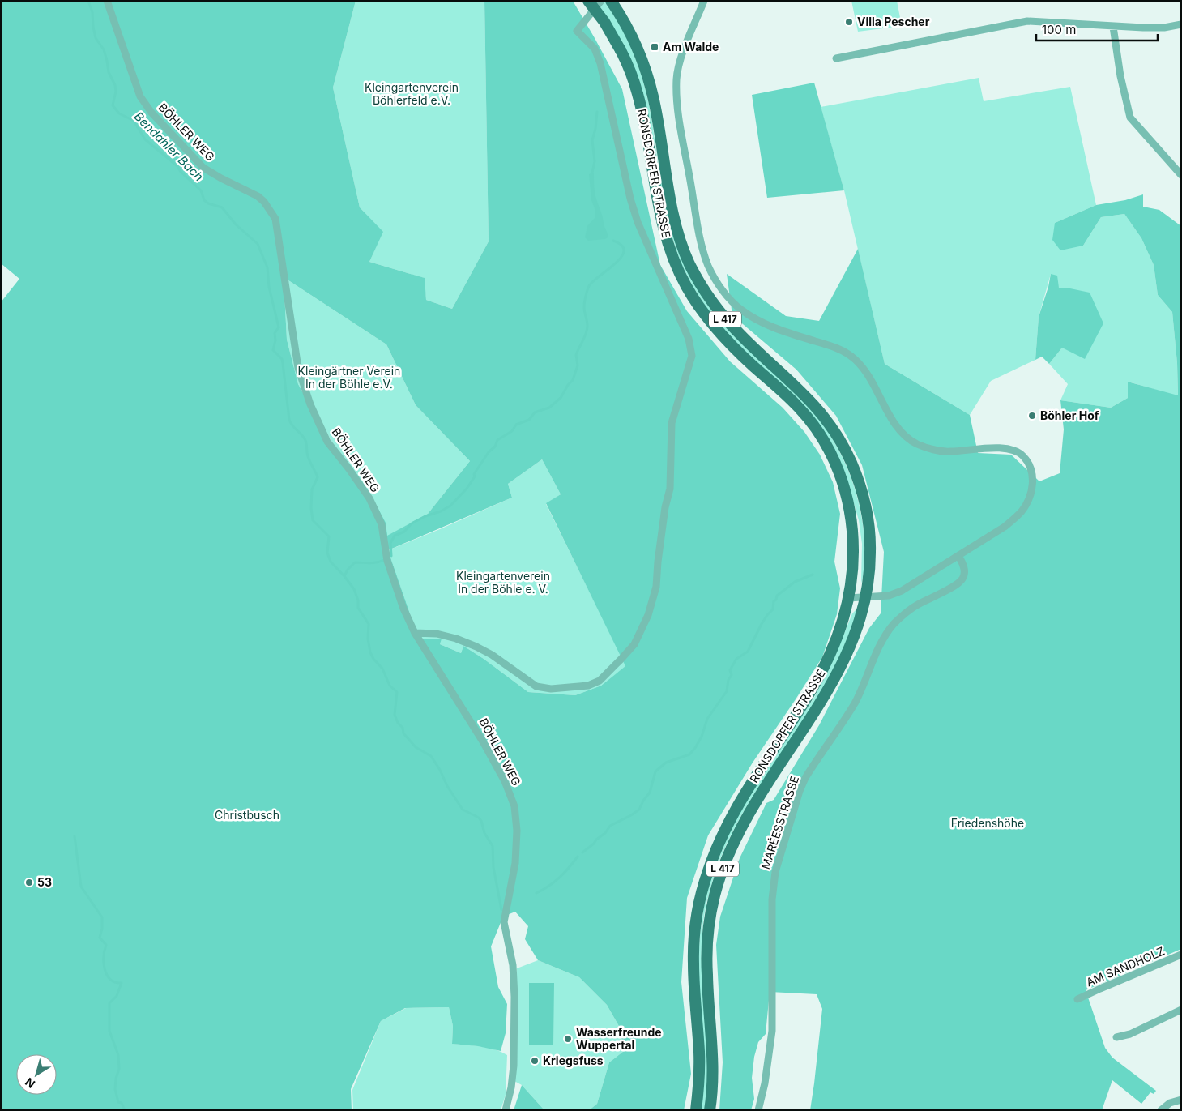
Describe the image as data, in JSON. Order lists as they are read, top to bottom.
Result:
{
  "streets": {
    "main road": ["RONSDORFER STRASSE", "L 417"],
    "street": ["BÖHLER WEG", "MARÉESSTRASSE", "AM SANDHOLZ"]
  },
  "water": ["Bendahler Bach"],
  "parks": [
    "Kleingartenverein Böhlerfeld e.V.",
    "Kleingärtner Verein In der Böhle e.V.",
    "Kleingartenverein In der Böhle e. V.",
    "Christbusch",
    "Friedenshöhe"
  ],
  "places": {
    "other": [
      "Villa Pescher",
      "Böhler Hof",
      "53",
      "Wasserfreunde Wuppertal",
      "Kriegsfuss"
    ],
    "transit": ["Am Walde"]
  },
  "scale_bar": "100 m",
  "north": "bottom left"
}
